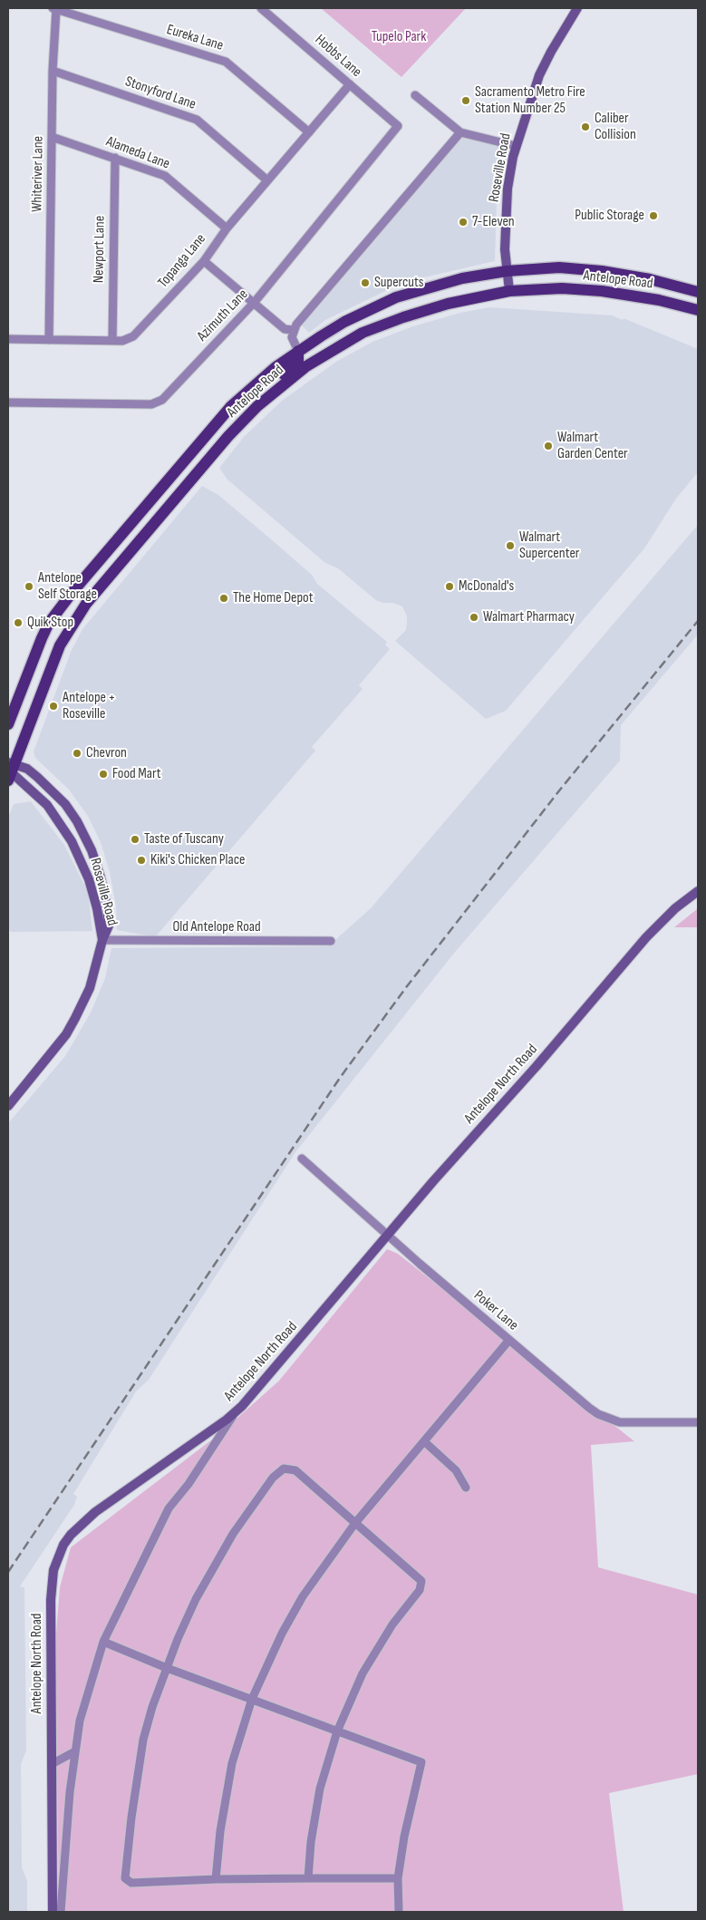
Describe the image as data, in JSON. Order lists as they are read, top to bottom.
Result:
{
  "streets": {
    "main road": ["Roseville Road", "Antelope Road", "Antelope North Road"],
    "street": [
      "Eureka Lane",
      "Hobbs Lane",
      "Stonyford Lane",
      "Alameda Lane",
      "Whiteriver Lane",
      "Newport Lane",
      "Topanga Lane",
      "Azimuth Lane",
      "Old Antelope Road",
      "Poker Lane"
    ]
  },
  "crossings": [
    ["Eureka Lane", "Whiteriver Lane"],
    ["Eureka Lane", "Topanga Lane"],
    ["Hobbs Lane", "Topanga Lane"],
    ["Hobbs Lane", "Azimuth Lane"],
    ["Stonyford Lane", "Whiteriver Lane"],
    ["Stonyford Lane", "Topanga Lane"],
    ["Alameda Lane", "Whiteriver Lane"],
    ["Alameda Lane", "Newport Lane"],
    ["Alameda Lane", "Topanga Lane"],
    ["Roseville Road", "Antelope Road"],
    ["Roseville Road", "Old Antelope Road"],
    ["Whiteriver Lane", "Topanga Lane"],
    ["Newport Lane", "Topanga Lane"],
    ["Antelope North Road", "Poker Lane"]
  ],
  "parks": ["Tupelo Park"],
  "places": [
    "Sacramento Metro Fire Station Number 25",
    "Caliber Collision",
    "Public Storage",
    "7-Eleven",
    "Supercuts",
    "Walmart Garden Center",
    "Walmart Supercenter",
    "Antelope Self Storage",
    "McDonald's",
    "The Home Depot",
    "Walmart Pharmacy",
    "Quik Stop",
    "Antelope + Roseville",
    "Chevron",
    "Food Mart",
    "Taste of Tuscany",
    "Kiki's Chicken Place"
  ]
}
